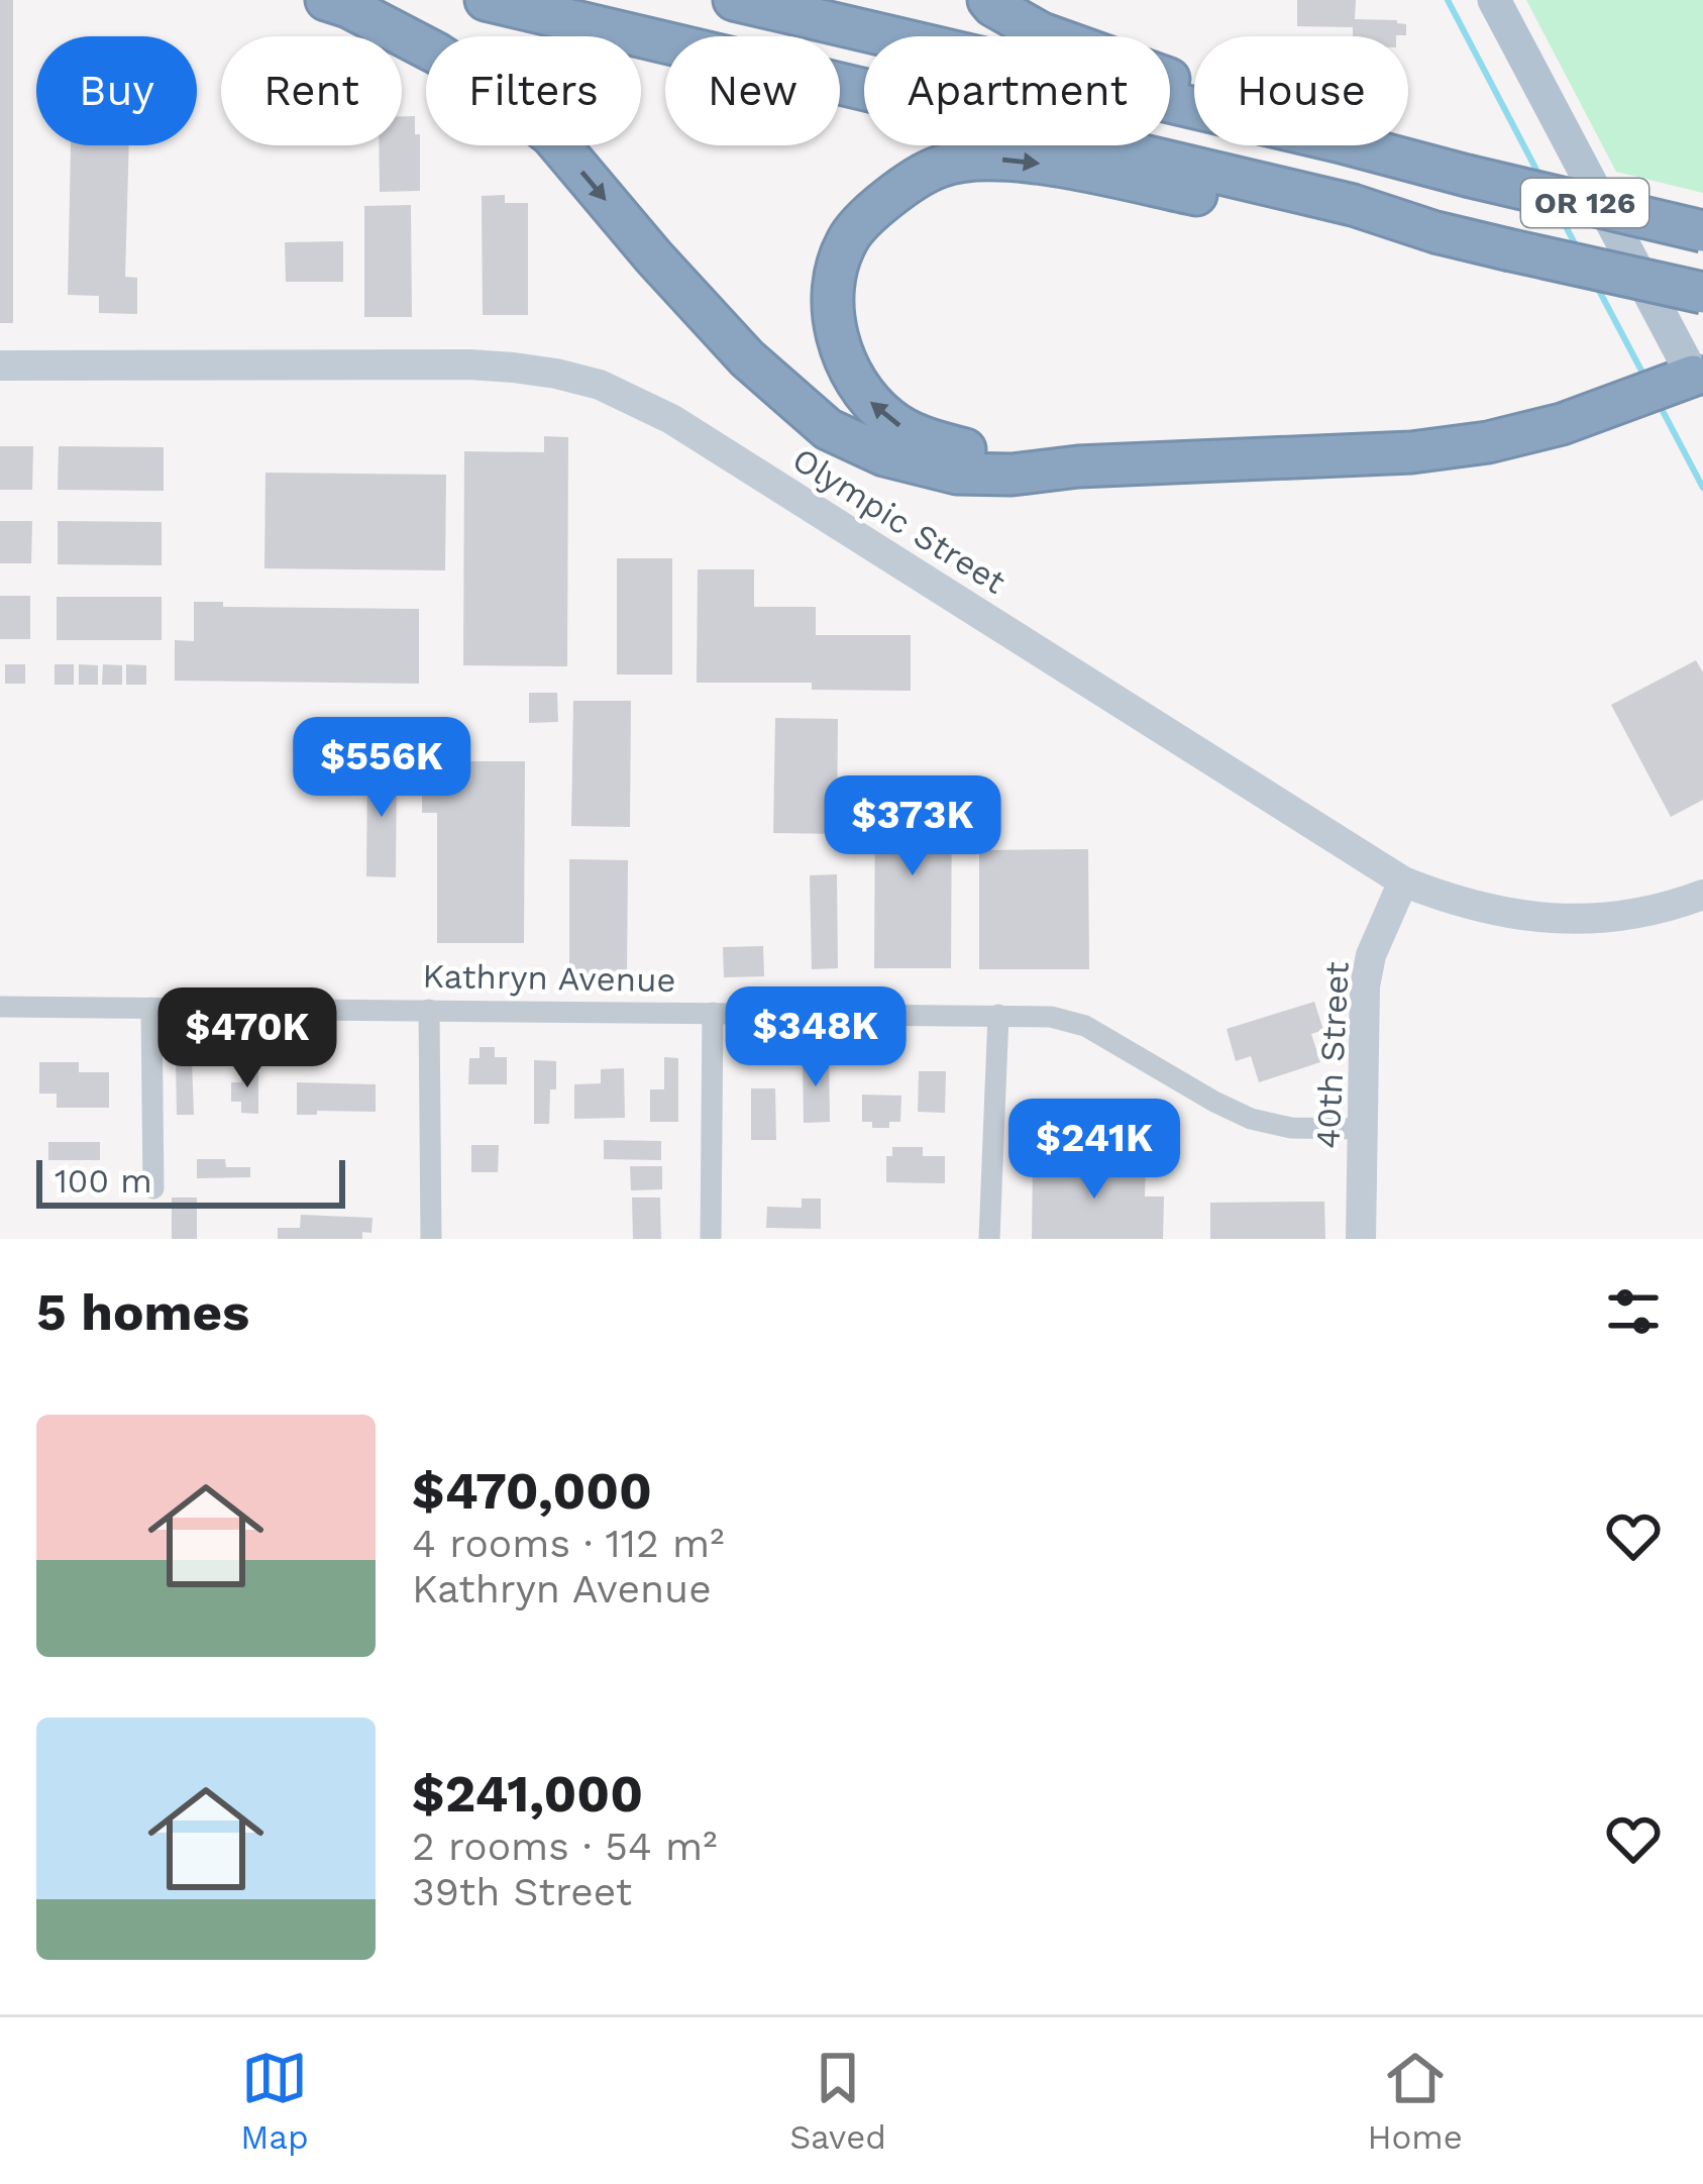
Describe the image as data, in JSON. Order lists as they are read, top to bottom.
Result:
{
  "streets": {
    "highway": ["OR 126"],
    "main road": ["Olympic Street", "40th Street"],
    "street": ["Kathryn Avenue"]
  },
  "crossings": [
    ["Olympic Street", "40th Street"],
    ["Kathryn Avenue", "40th Street"]
  ],
  "scale_bar": "100 m",
  "page": {
    "chip": [
      "Buy",
      "Rent",
      "Filters",
      "New",
      "Apartment",
      "House"
    ],
    "price": [
      "$556K",
      "$373K",
      "$348K",
      "$470K",
      "$241K"
    ],
    "scale": "100 m",
    "heading": "5 homes",
    "list": [
      {
        "name": "$470,000",
        "note": "4 rooms · 112 m² · Kathryn Avenue"
      },
      {
        "name": "$241,000",
        "note": "2 rooms · 54 m² · 39th Street"
      }
    ],
    "tabs": ["Map", "Saved", "Home"]
  }
}
